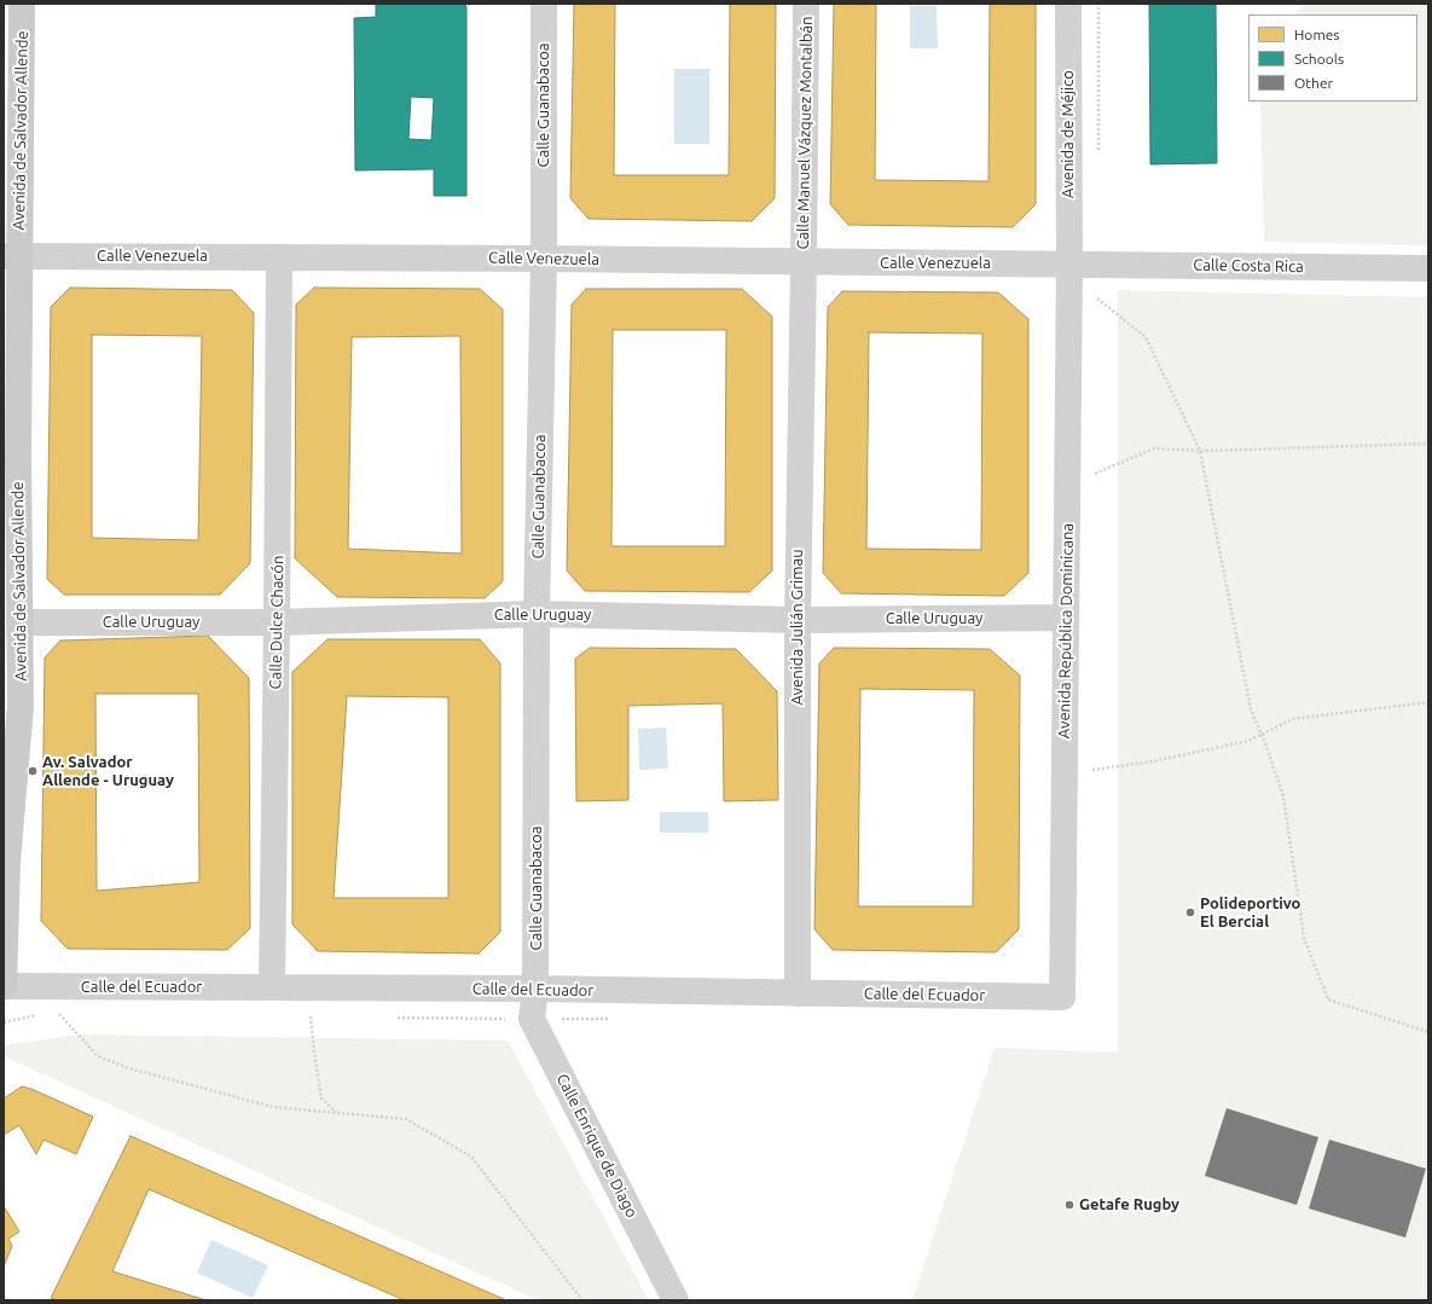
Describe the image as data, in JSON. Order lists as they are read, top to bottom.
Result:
{
  "streets": {
    "street": [
      "Calle Guanabacoa",
      "Avenida de Salvador Allende",
      "Calle Manuel Vázquez Montalbán",
      "Avenida de Méjico",
      "Calle Venezuela",
      "Calle Costa Rica",
      "Calle Uruguay",
      "Calle Dulce Chacón",
      "Avenida Julián Grimau",
      "Avenida República Dominicana",
      "Calle del Ecuador",
      "Calle Enrique de Diago"
    ]
  },
  "crossings": [
    ["Calle Guanabacoa", "Calle Venezuela"],
    ["Calle Guanabacoa", "Calle Uruguay"],
    ["Calle Guanabacoa", "Calle del Ecuador"],
    ["Calle Guanabacoa", "Calle Enrique de Diago"],
    ["Avenida de Salvador Allende", "Calle Venezuela"],
    ["Avenida de Salvador Allende", "Calle Uruguay"],
    ["Avenida de Salvador Allende", "Calle del Ecuador"],
    ["Calle Manuel Vázquez Montalbán", "Calle Venezuela"],
    ["Calle Manuel Vázquez Montalbán", "Avenida Julián Grimau"],
    ["Avenida de Méjico", "Calle Venezuela"],
    ["Avenida de Méjico", "Calle Costa Rica"],
    ["Avenida de Méjico", "Avenida República Dominicana"],
    ["Calle Venezuela", "Calle Costa Rica"],
    ["Calle Venezuela", "Calle Dulce Chacón"],
    ["Calle Venezuela", "Avenida Julián Grimau"],
    ["Calle Venezuela", "Avenida República Dominicana"],
    ["Calle Costa Rica", "Avenida República Dominicana"],
    ["Calle Uruguay", "Calle Dulce Chacón"],
    ["Calle Uruguay", "Avenida Julián Grimau"],
    ["Calle Uruguay", "Avenida República Dominicana"],
    ["Calle Dulce Chacón", "Calle del Ecuador"],
    ["Avenida Julián Grimau", "Calle del Ecuador"],
    ["Avenida República Dominicana", "Calle del Ecuador"],
    ["Calle del Ecuador", "Calle Enrique de Diago"]
  ],
  "places": ["Av. Salvador Allende - Uruguay", "Polideportivo El Bercial", "Getafe Rugby"],
  "legend": ["Homes", "Schools", "Other"]
}
